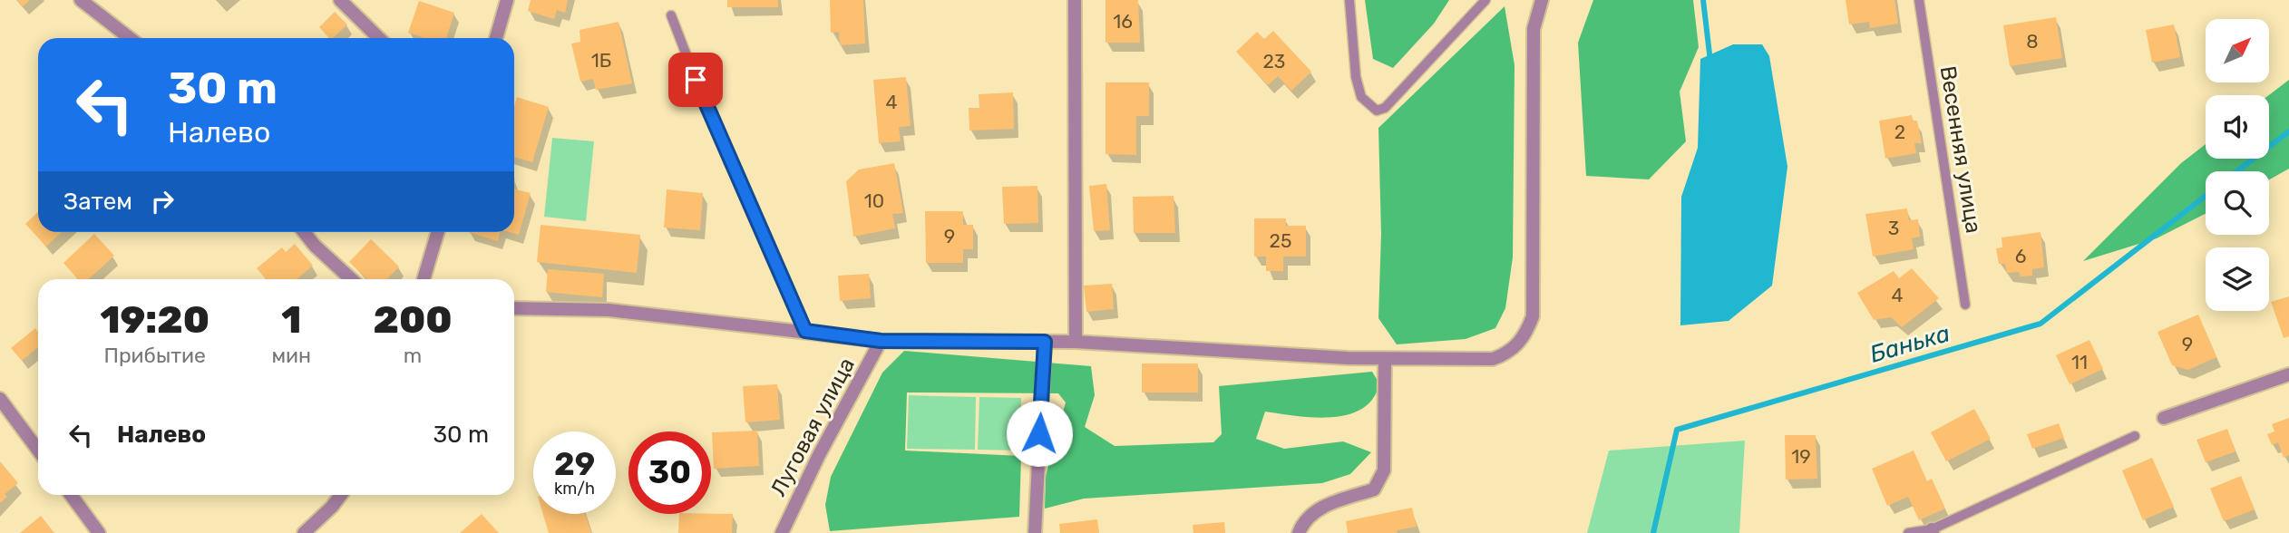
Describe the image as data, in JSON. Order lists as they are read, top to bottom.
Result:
{
  "streets": {
    "street": ["Луговая улица"],
    "lane": ["Весенняя улица"]
  },
  "water": ["Банька"],
  "house_numbers": [
    "16",
    "8",
    "1Б",
    "23",
    "4",
    "2",
    "10",
    "3",
    "9",
    "25",
    "6",
    "4",
    "9",
    "11",
    "19"
  ],
  "north": "top right",
  "page": {
    "turn": ["30 m", "Налево"],
    "then": "Затем",
    "eta": [
      "19:20",
      "Прибытие",
      "1",
      "мин",
      "200",
      "m"
    ],
    "list": [
      {
        "name": "Налево",
        "value": "30 m"
      }
    ],
    "speed": "29 km/h",
    "limit": "30"
  }
}
